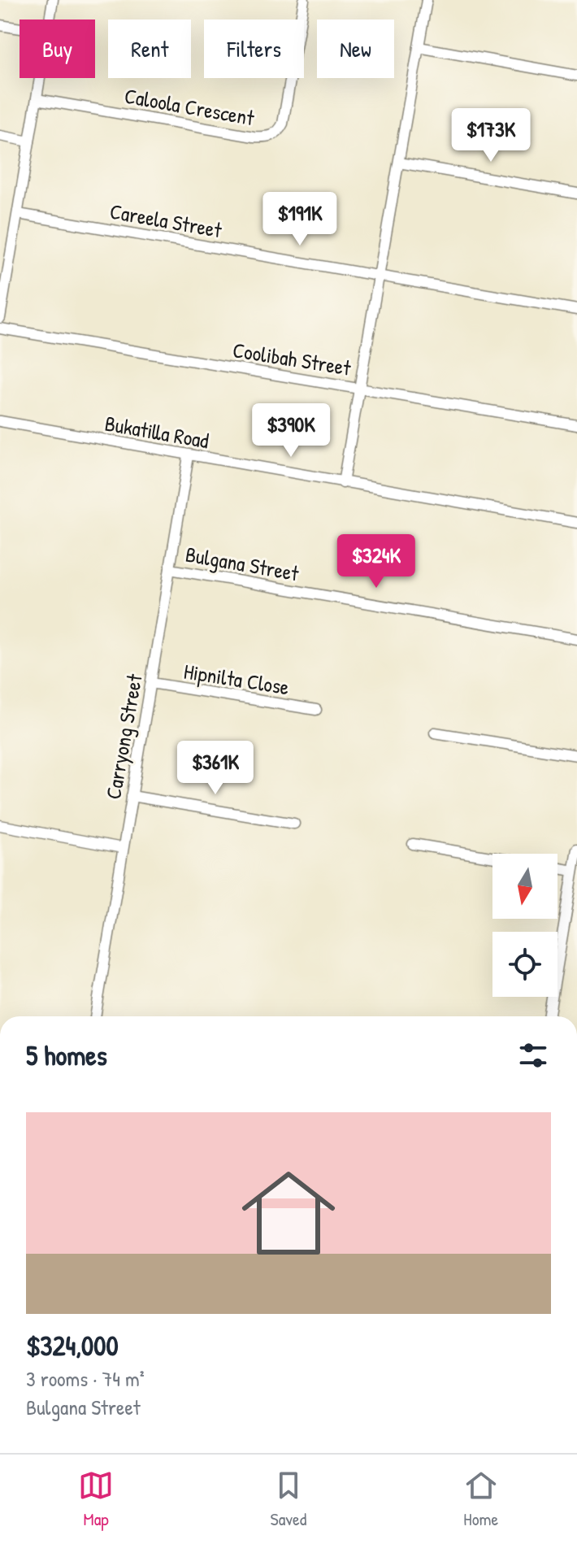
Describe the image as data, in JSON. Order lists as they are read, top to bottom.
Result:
{
  "streets": {
    "street": [
      "Caloola Crescent",
      "Careela Street",
      "Coolibah Street",
      "Bukatilla Road",
      "Bulgana Street",
      "Hipnilta Close",
      "Carryong Street"
    ]
  },
  "crossings": [
    ["Bukatilla Road", "Carryong Street"],
    ["Bulgana Street", "Carryong Street"],
    ["Hipnilta Close", "Carryong Street"]
  ],
  "north": "bottom",
  "page": {
    "chip": [
      "Buy",
      "Rent",
      "Filters",
      "New"
    ],
    "price": [
      "$173K",
      "$191K",
      "$390K",
      "$324K",
      "$361K"
    ],
    "heading": "5 homes",
    "list": [
      {
        "name": "$324,000",
        "note": "3 rooms · 74 m² · Bulgana Street"
      }
    ],
    "tabs": ["Map", "Saved", "Home"]
  }
}
